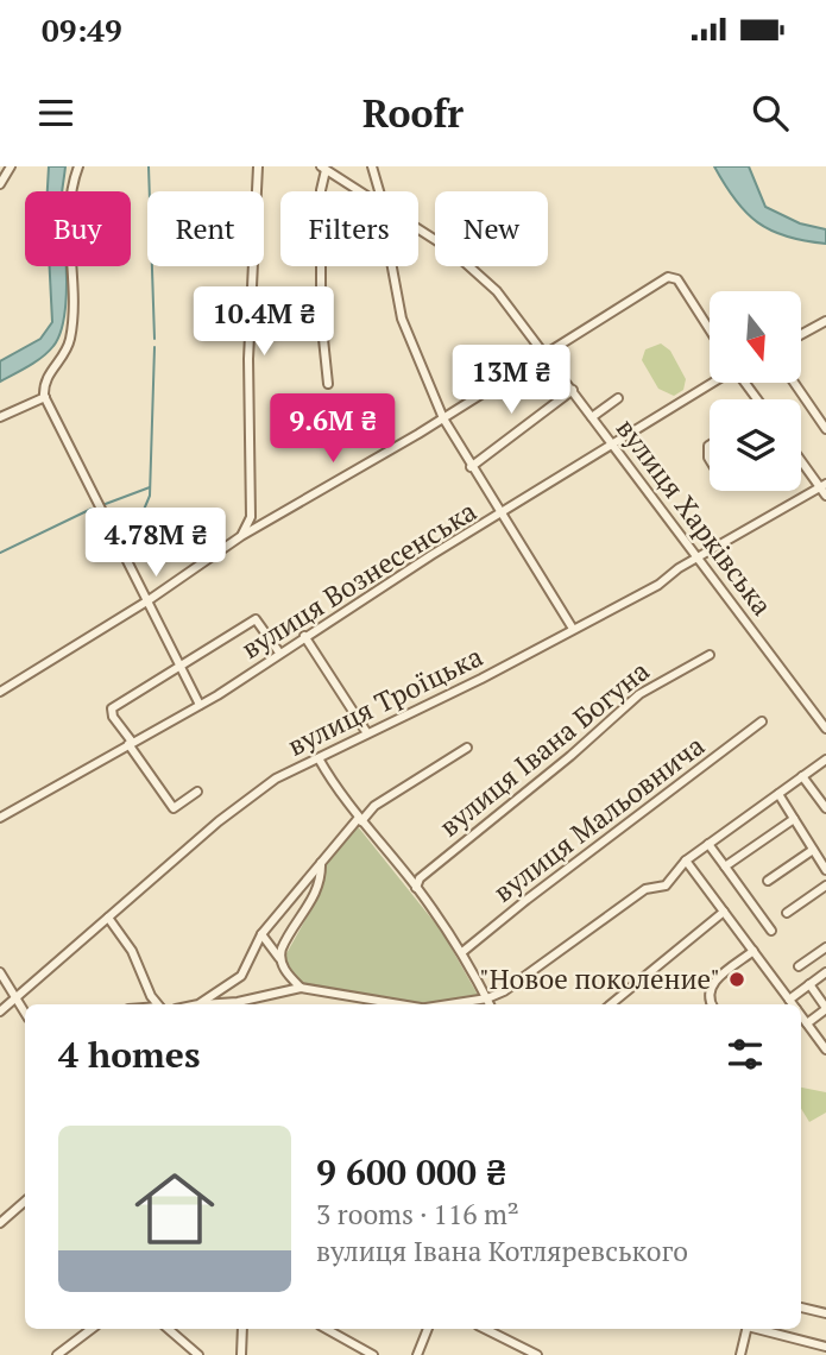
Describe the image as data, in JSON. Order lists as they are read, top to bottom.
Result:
{
  "streets": {
    "street": [
      "вулиця Харківська",
      "вулиця Вознесенська",
      "вулиця Троїцька",
      "вулиця Івана Богуна",
      "вулиця Мальовнича"
    ]
  },
  "crossings": [
    ["вулиця Харківська", "вулиця Вознесенська"],
    ["вулиця Харківська", "вулиця Троїцька"]
  ],
  "places": ["\"Новое поколение\""],
  "north": "bottom",
  "page": {
    "status": "09:49",
    "header": "Roofr",
    "chip": [
      "Buy",
      "Rent",
      "Filters",
      "New"
    ],
    "price": [
      "10.4M ₴",
      "13M ₴",
      "9.6M ₴",
      "4.78M ₴"
    ],
    "heading": "4 homes",
    "list": [
      {
        "name": "9 600 000 ₴",
        "note": "3 rooms · 116 m² · вулиця Івана Котляревського"
      }
    ]
  }
}
